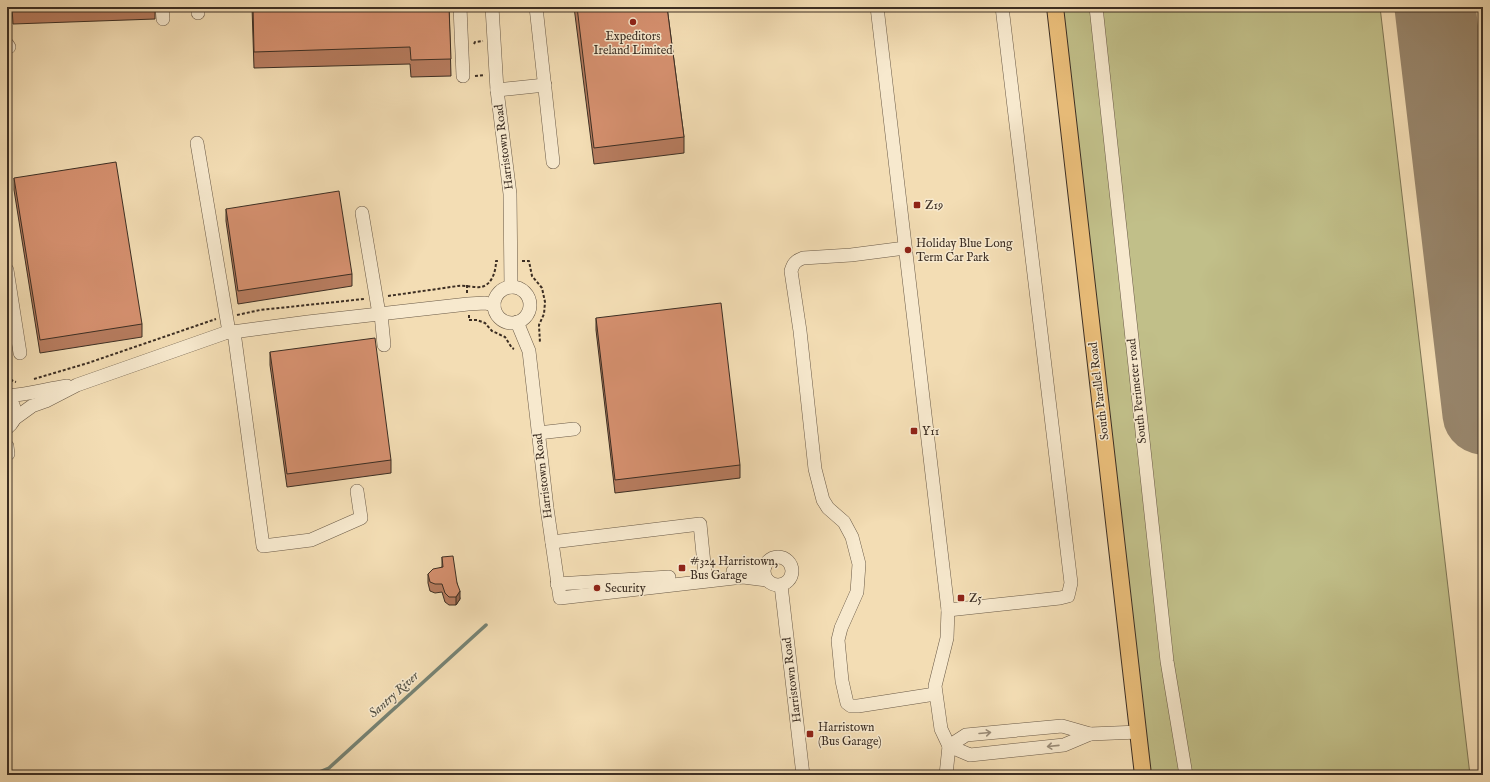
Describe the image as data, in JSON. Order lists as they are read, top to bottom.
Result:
{
  "streets": {
    "main road": ["South Parallel Road"],
    "street": ["Harristown Road", "South Perimeter road"]
  },
  "water": ["Santry River"],
  "places": {
    "other": ["Expeditors Ireland Limited", "Holiday Blue Long Term Car Park", "Security"],
    "transit": [
      "Z19",
      "Y11",
      "#324 Harristown, Bus Garage",
      "Z5",
      "Harristown (Bus Garage)"
    ]
  }
}
